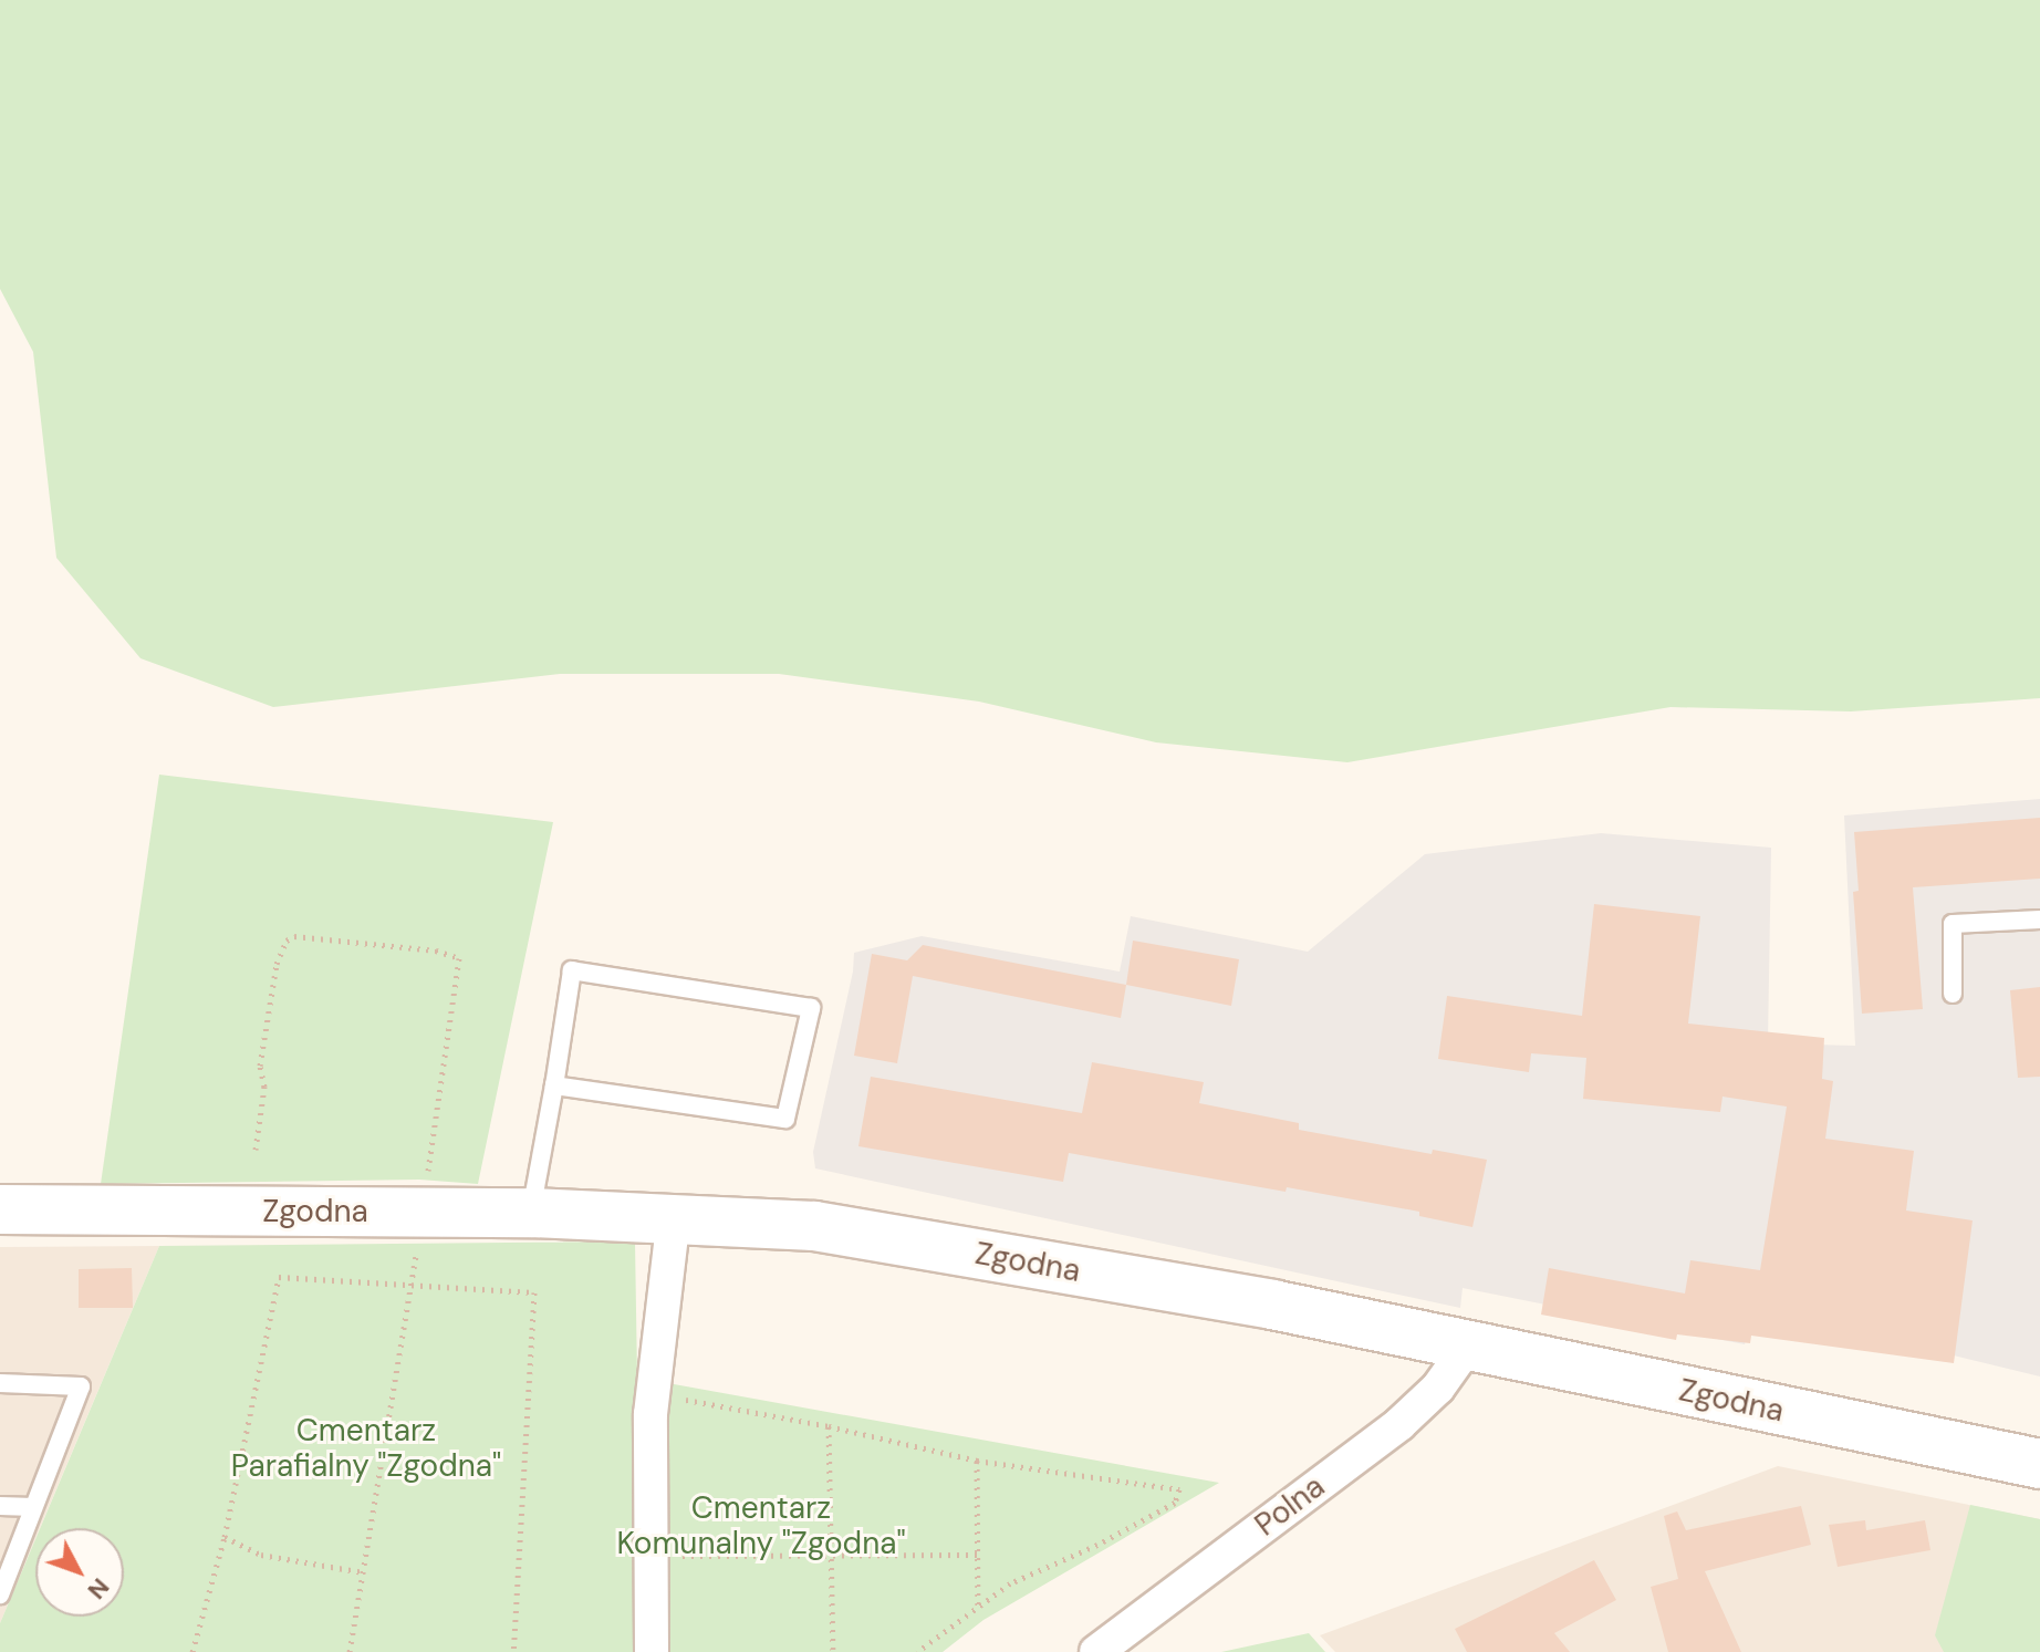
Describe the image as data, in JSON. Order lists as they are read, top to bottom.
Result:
{
  "streets": {
    "street": ["Zgodna", "Polna"]
  },
  "crossings": [
    ["Zgodna", "Polna"]
  ],
  "parks": ["Cmentarz Parafialny \"Zgodna\"", "Cmentarz Komunalny \"Zgodna\""],
  "north": "bottom right"
}
